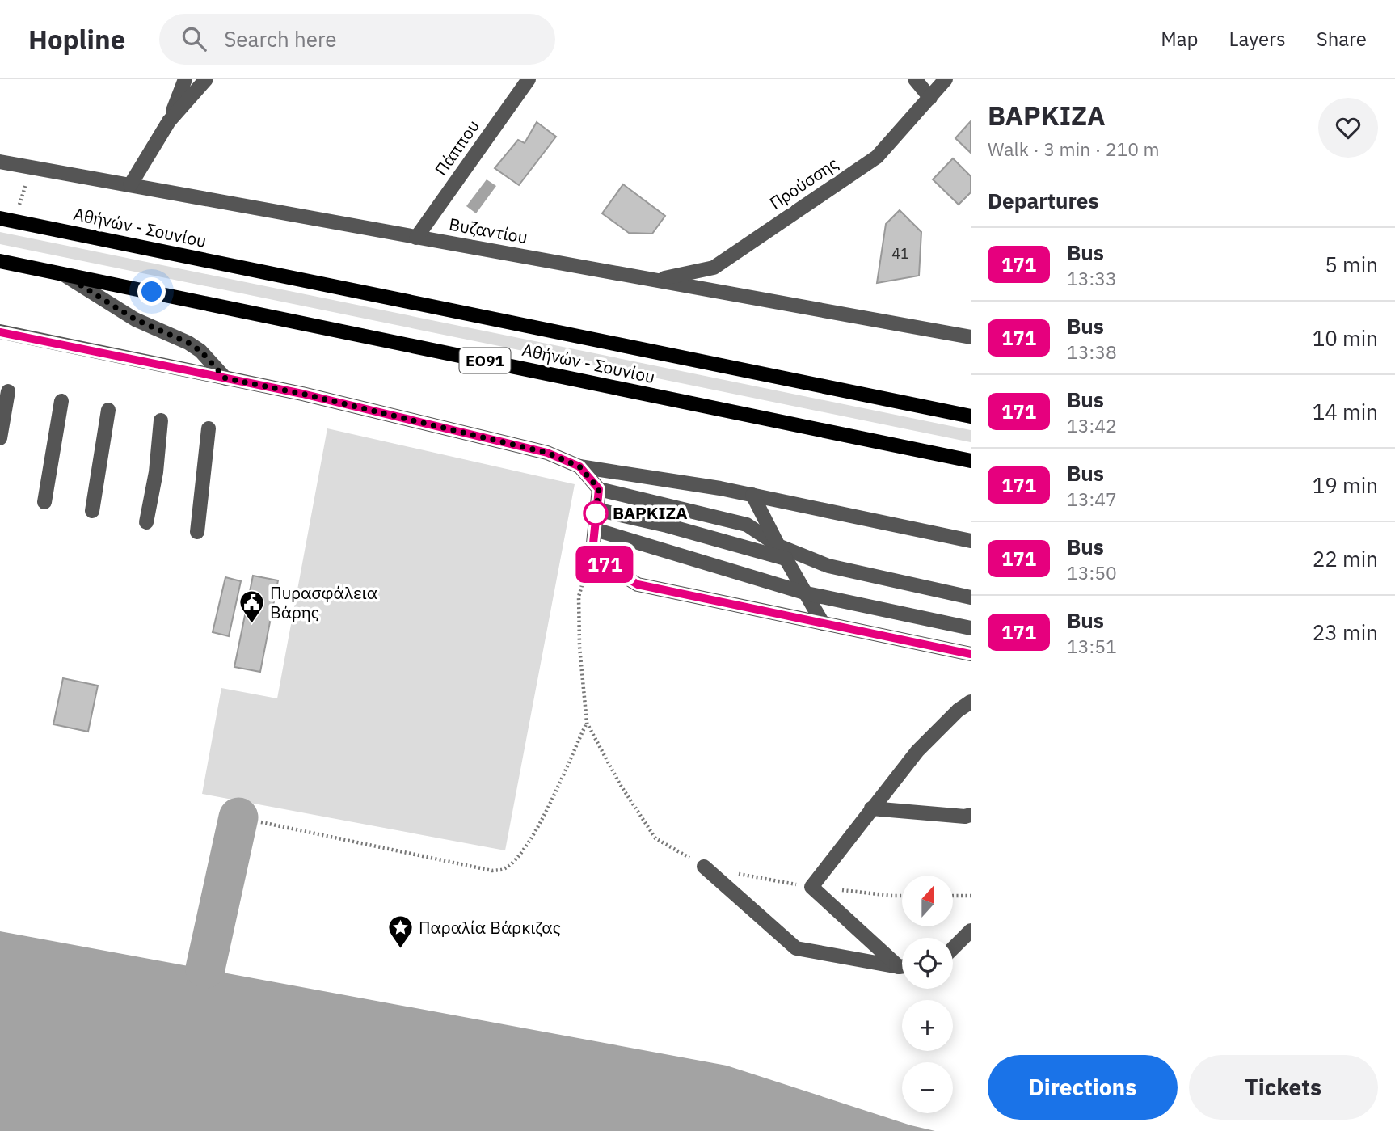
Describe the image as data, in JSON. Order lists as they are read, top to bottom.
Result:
{
  "streets": {
    "main road": ["Αθήνών - Σουνίου", "ΕΟ91"],
    "street": ["Πάππου", "Προύσσης", "Βυζαντίου"]
  },
  "crossings": [
    ["Πάππου", "Βυζαντίου"],
    ["Προύσσης", "Βυζαντίου"]
  ],
  "places": {
    "other": ["ΒΑΡΚΙΖΑ"],
    "public building": ["Πυρασφάλεια Βάρης"],
    "place": ["Παραλία Βάρκιζας"]
  },
  "lines": ["bus line 171"],
  "house_numbers": ["41"],
  "north": "top",
  "page": {
    "header": "Hopline",
    "search": "Search here",
    "nav": ["Map", "Layers", "Share"],
    "on_map": "171",
    "heading": [
      ["ΒΑΡΚΙΖΑ", "Walk · 3 min · 210 m"],
      "Departures"
    ],
    "list": [
      {
        "mark": "171",
        "name": "Bus",
        "note": "13:33",
        "value": "5 min"
      },
      {
        "mark": "171",
        "name": "Bus",
        "note": "13:38",
        "value": "10 min"
      },
      {
        "mark": "171",
        "name": "Bus",
        "note": "13:42",
        "value": "14 min"
      },
      {
        "mark": "171",
        "name": "Bus",
        "note": "13:47",
        "value": "19 min"
      },
      {
        "mark": "171",
        "name": "Bus",
        "note": "13:50",
        "value": "22 min"
      },
      {
        "mark": "171",
        "name": "Bus",
        "note": "13:51",
        "value": "23 min"
      }
    ],
    "map_buttons": ["+", "−"],
    "buttons": ["Directions", "Tickets"]
  }
}
